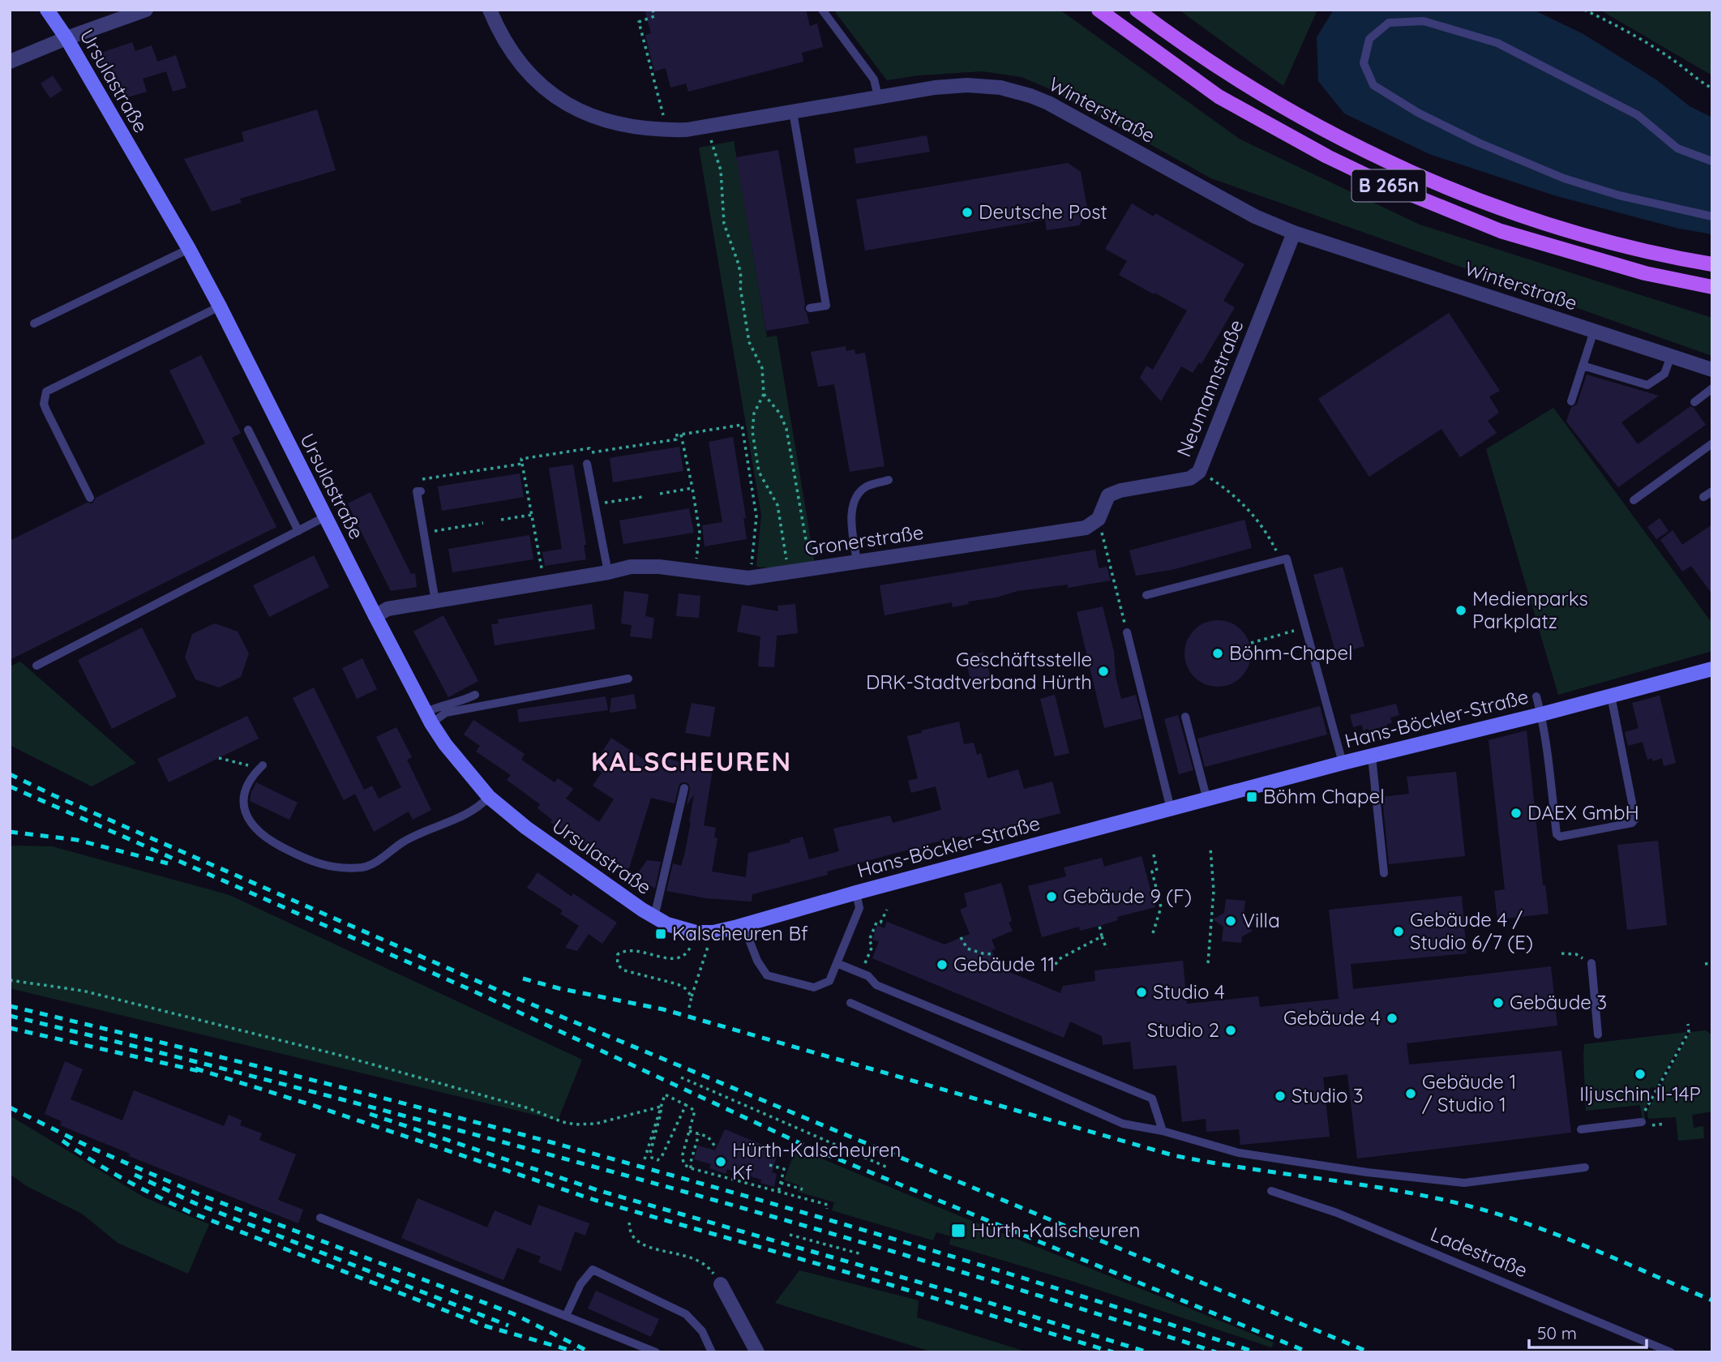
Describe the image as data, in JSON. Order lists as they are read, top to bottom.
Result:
{
  "streets": {
    "main road": ["B 265n"],
    "street": [
      "Ursulastraße",
      "Winterstraße",
      "Neumannstraße",
      "Gronerstraße",
      "Hans-Böckler-Straße"
    ],
    "lane": ["Ladestraße"]
  },
  "crossings": [
    ["Ursulastraße", "Gronerstraße"],
    ["Ursulastraße", "Hans-Böckler-Straße"],
    ["Winterstraße", "Neumannstraße"],
    ["Neumannstraße", "Gronerstraße"]
  ],
  "districts": ["KALSCHEUREN"],
  "places": {
    "other": [
      "Deutsche Post",
      "Medienparks Parkplatz",
      "Böhm-Chapel",
      "Geschäftsstelle DRK-Stadtverband Hürth",
      "DAEX GmbH",
      "Gebäude 9 (F)",
      "Villa",
      "Gebäude 4 / Studio 6/7 (E)",
      "Gebäude 11",
      "Studio 4",
      "Gebäude 3",
      "Gebäude 4",
      "Studio 2",
      "Iljuschin Il-14P",
      "Gebäude 1 / Studio 1",
      "Studio 3",
      "Hürth-Kalscheuren Kf"
    ],
    "transit": ["Böhm Chapel", "Kalscheuren Bf", "Hürth-Kalscheuren"]
  },
  "scale_bar": "50 m"
}
